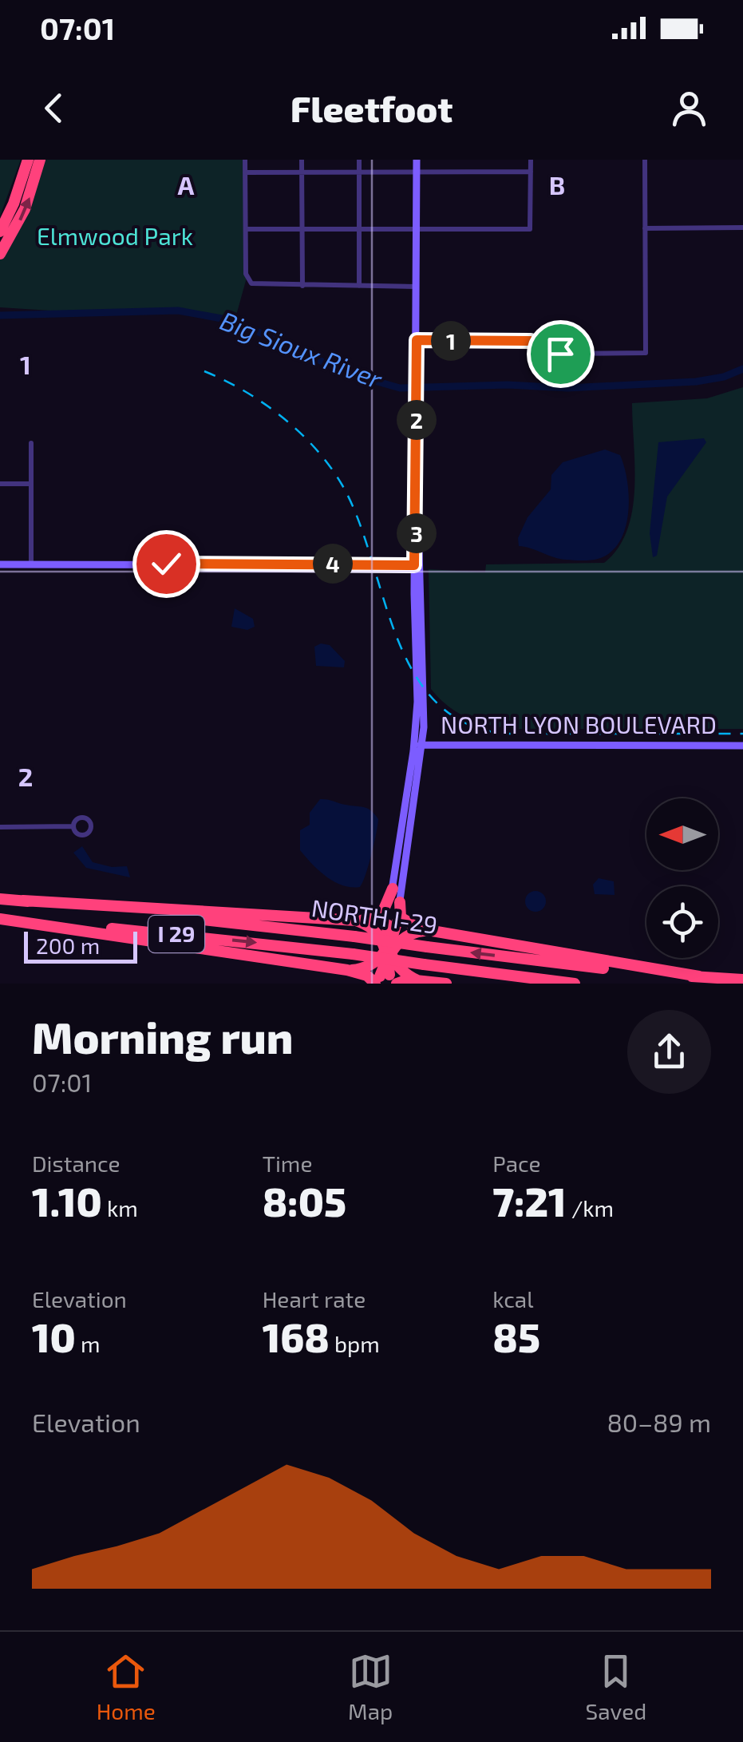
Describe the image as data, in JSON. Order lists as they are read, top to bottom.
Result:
{
  "streets": {
    "highway": ["NORTH I-29", "I 29"],
    "main road": ["NORTH LYON BOULEVARD"]
  },
  "water": ["Big Sioux River"],
  "parks": ["Elmwood Park"],
  "scale_bar": "200 m",
  "north": "left",
  "page": {
    "status": "07:01",
    "header": "Fleetfoot",
    "pins": [
      "1",
      "2",
      "3",
      "4"
    ],
    "scale": "200 m",
    "heading": ["Morning run", "07:01"],
    "stats": [
      ["Distance", "1.10 km"],
      ["Time", "8:05"],
      ["Pace", "7:21 /km"],
      ["Elevation", "10 m"],
      ["Heart rate", "168 bpm"],
      ["kcal", "85"]
    ],
    "chart": ["Elevation", "80–89 m"],
    "tabs": ["Home", "Map", "Saved"]
  },
  "grid": {
    "columns": ["A", "B"],
    "rows": ["1", "2"]
  }
}
